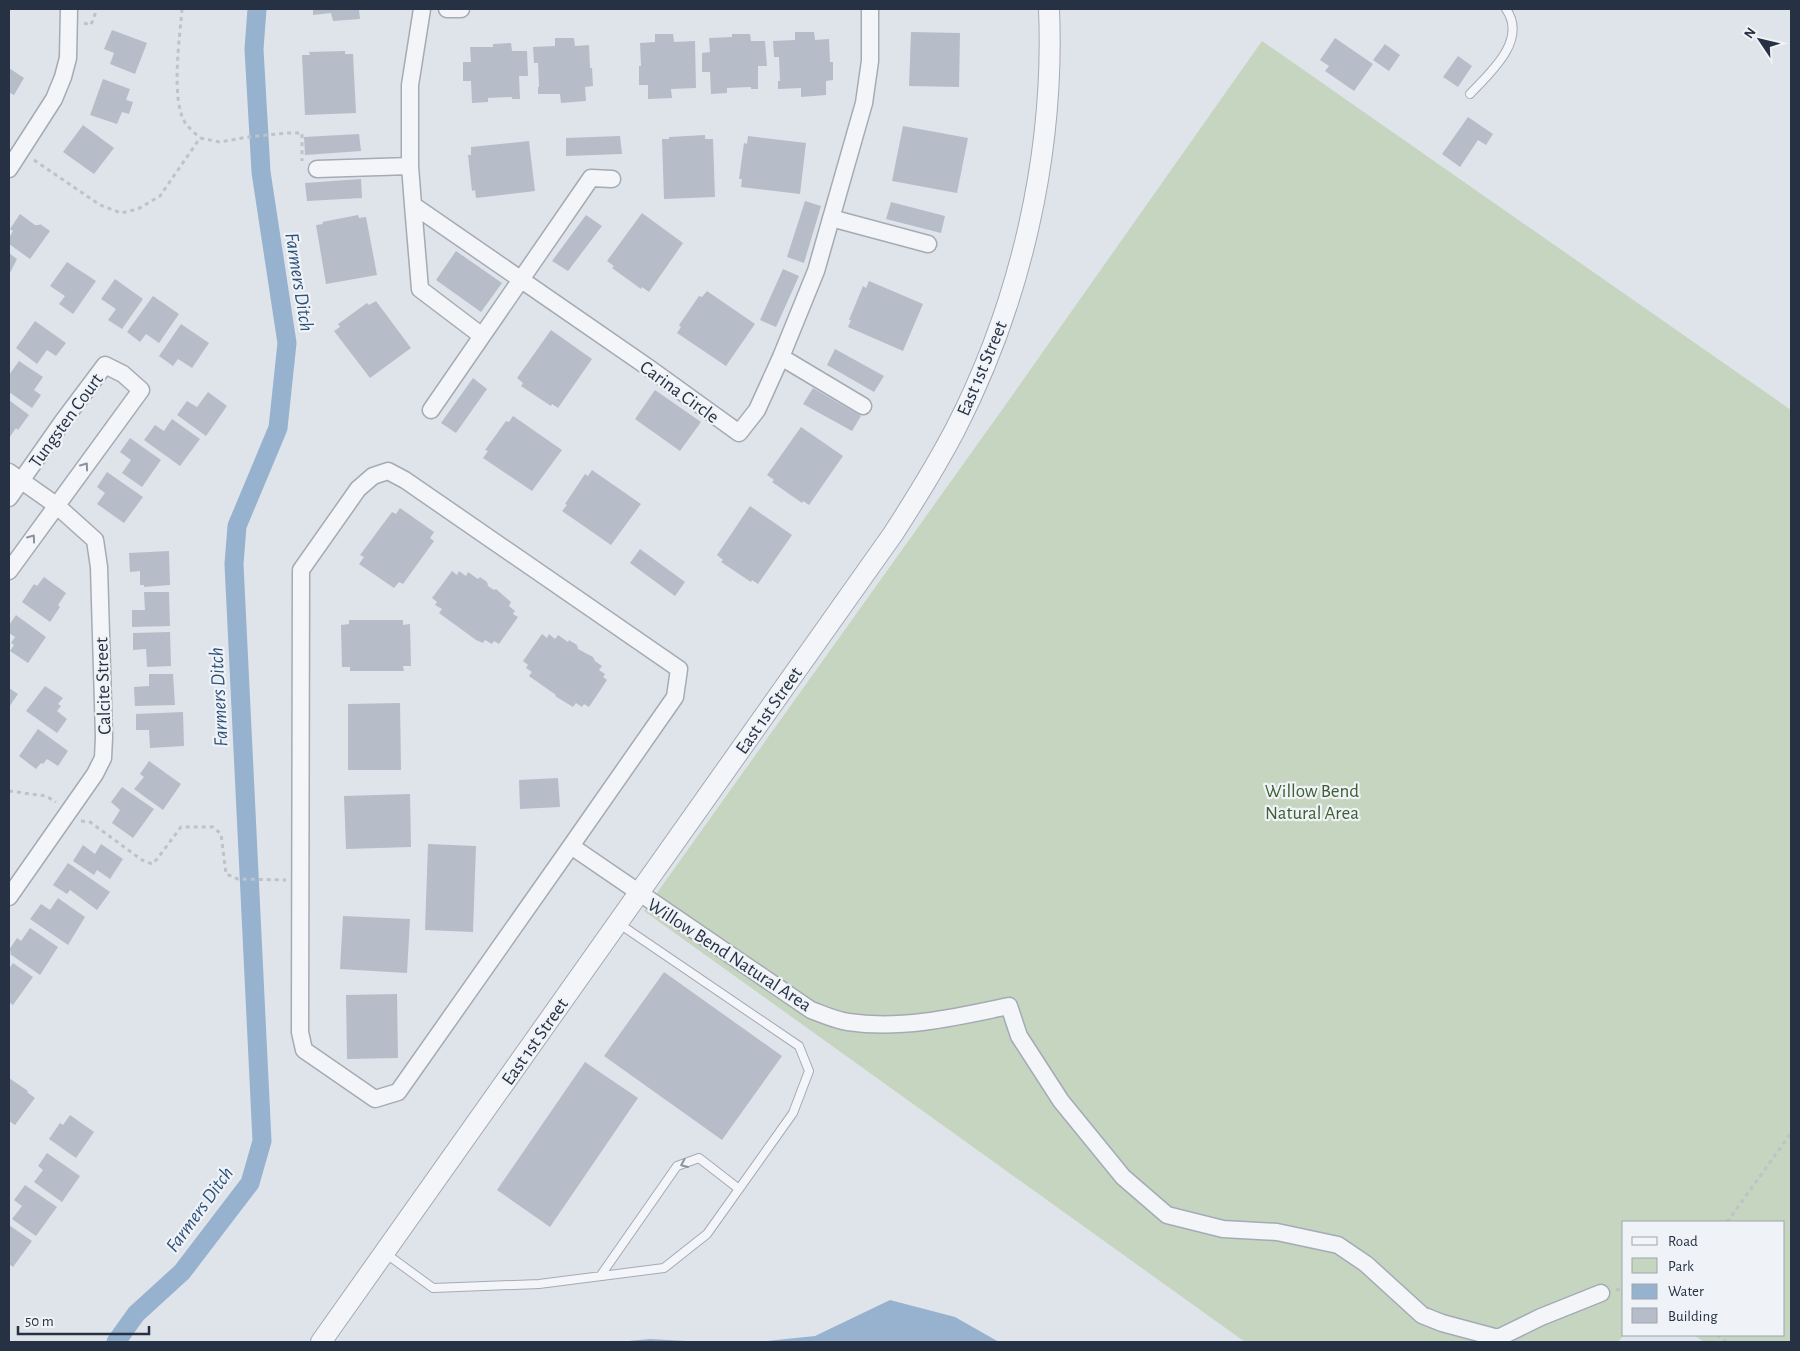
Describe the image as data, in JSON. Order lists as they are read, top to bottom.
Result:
{
  "streets": {
    "street": [
      "East 1st Street",
      "Carina Circle",
      "Tungsten Court",
      "Calcite Street",
      "Willow Bend Natural Area"
    ]
  },
  "crossings": [
    ["East 1st Street", "Willow Bend Natural Area"],
    ["Tungsten Court", "Calcite Street"]
  ],
  "water": ["Farmers Ditch"],
  "parks": ["Willow Bend Natural Area"],
  "legend": [
    "Road",
    "Park",
    "Water",
    "Building"
  ],
  "scale_bar": "50 m",
  "north": "top left"
}
